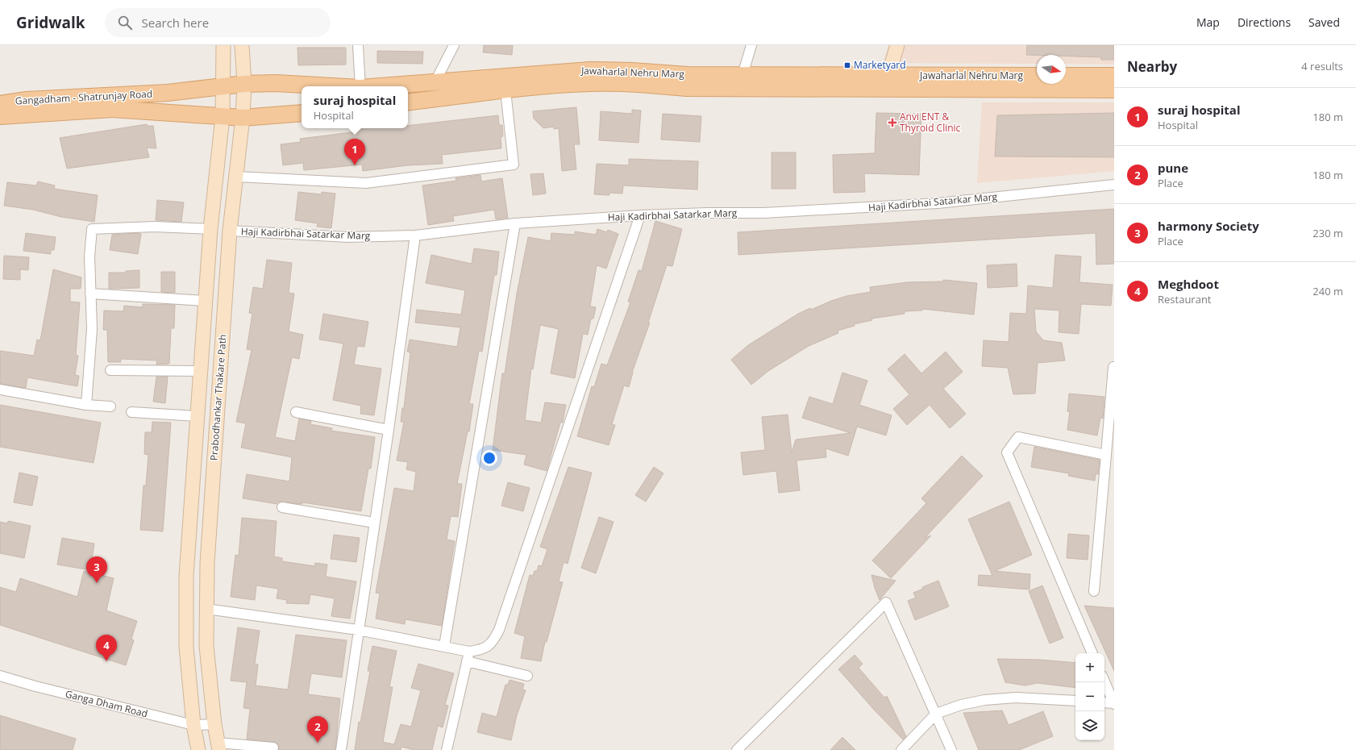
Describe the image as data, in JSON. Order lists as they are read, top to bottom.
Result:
{
  "streets": {
    "main road": ["Jawaharlal Nehru Marg", "Gangadham - Shatrunjay Road", "Prabodhankar Thakare Path"],
    "street": ["Haji Kadirbhai Satarkar Marg", "Ganga Dham Road"]
  },
  "crossings": [
    ["Jawaharlal Nehru Marg", "Gangadham - Shatrunjay Road"],
    ["Jawaharlal Nehru Marg", "Prabodhankar Thakare Path"],
    ["Gangadham - Shatrunjay Road", "Prabodhankar Thakare Path"],
    ["Haji Kadirbhai Satarkar Marg", "Prabodhankar Thakare Path"],
    ["Prabodhankar Thakare Path", "Ganga Dham Road"]
  ],
  "places": {
    "transit": ["Marketyard"],
    "health": ["Anvi ENT & Thyroid Clinic"]
  },
  "north": "right",
  "page": {
    "header": "Gridwalk",
    "search": "Search here",
    "nav": ["Map", "Directions", "Saved"],
    "heading": ["Nearby", "4 results"],
    "popup": ["suraj hospital", "Hospital"],
    "list": [
      {
        "mark": "1",
        "name": "suraj hospital",
        "note": "Hospital",
        "value": "180 m"
      },
      {
        "mark": "2",
        "name": "pune",
        "note": "Place",
        "value": "180 m"
      },
      {
        "mark": "3",
        "name": "harmony Society",
        "note": "Place",
        "value": "230 m"
      },
      {
        "mark": "4",
        "name": "Meghdoot",
        "note": "Restaurant",
        "value": "240 m"
      }
    ],
    "pins": [
      "1",
      "3",
      "4",
      "2"
    ],
    "map_buttons": ["+", "−"]
  }
}
